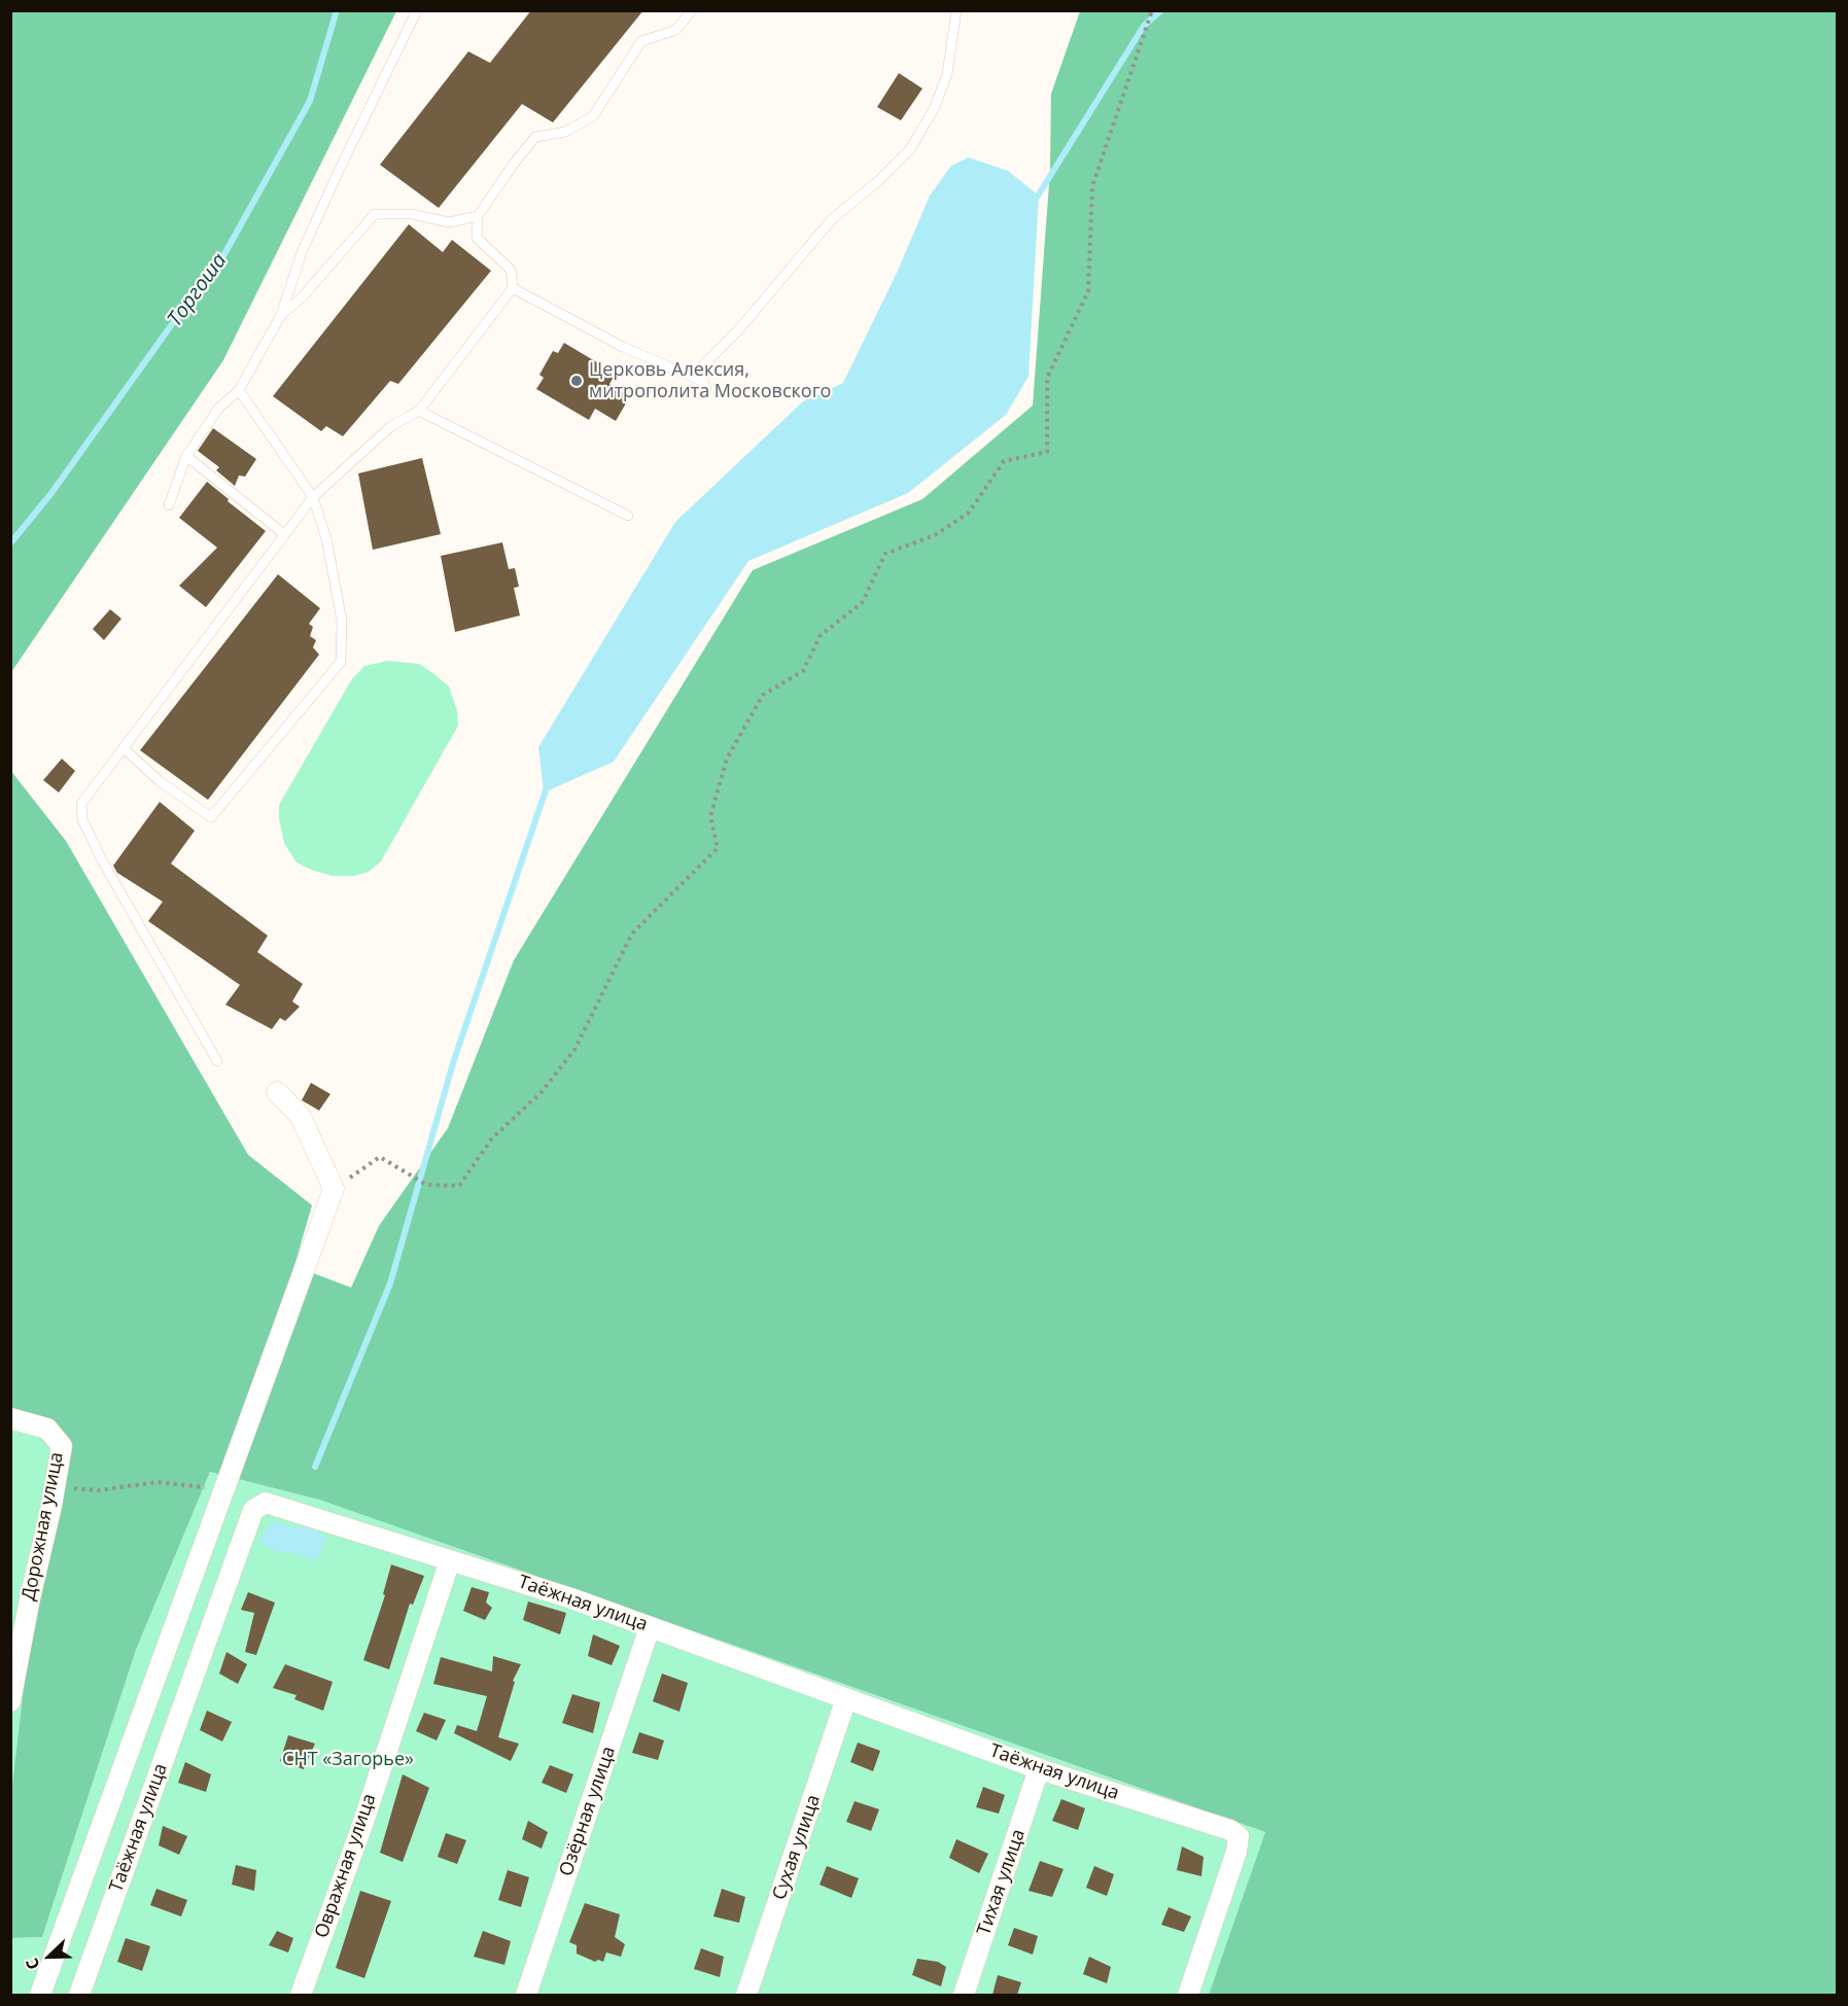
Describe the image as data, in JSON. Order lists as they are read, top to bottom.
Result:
{
  "streets": {
    "street": [
      "Дорожная улица",
      "Таёжная улица",
      "Озёрная улица",
      "Сухая улица",
      "Овражная улица",
      "Тихая улица"
    ]
  },
  "crossings": [
    ["Таёжная улица", "Озёрная улица"],
    ["Таёжная улица", "Сухая улица"],
    ["Таёжная улица", "Овражная улица"],
    ["Таёжная улица", "Тихая улица"]
  ],
  "water": ["Торгоша"],
  "parks": ["СНТ «Загорье»"],
  "places": ["Церковь Алексия, митрополита Московского"],
  "north": "bottom left"
}
